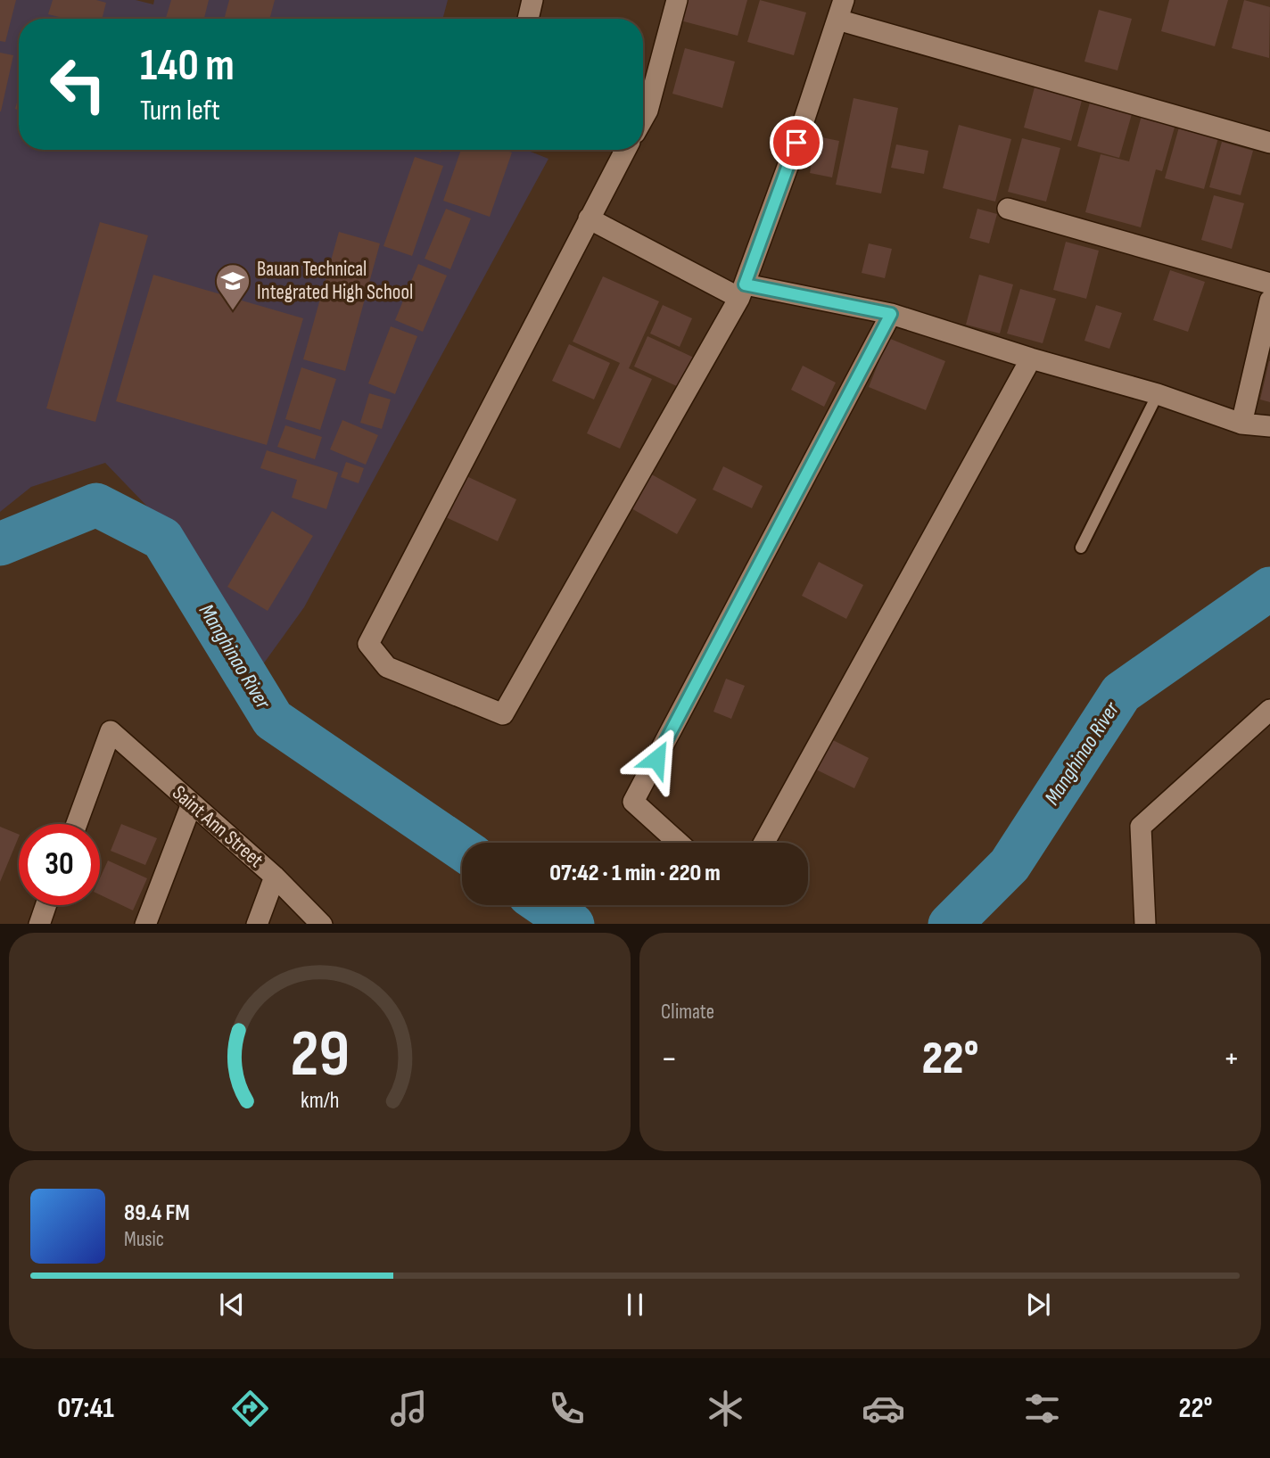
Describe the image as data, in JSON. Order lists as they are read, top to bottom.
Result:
{
  "streets": {
    "street": ["Saint Ann Street"]
  },
  "water": ["Manghinao River"],
  "places": {
    "school or university": ["Bauan Technical Integrated High School"]
  },
  "page": {
    "turn": ["140 m", "Turn left"],
    "limit": "30",
    "trip": "07:42 · 1 min · 220 m",
    "tile": "Climate",
    "heat": ["−", "22°", "+"],
    "song": ["89.4 FM", "Music"],
    "tabs": ["07:41", "22°"],
    "gauge": ["29", "km/h"]
  }
}
